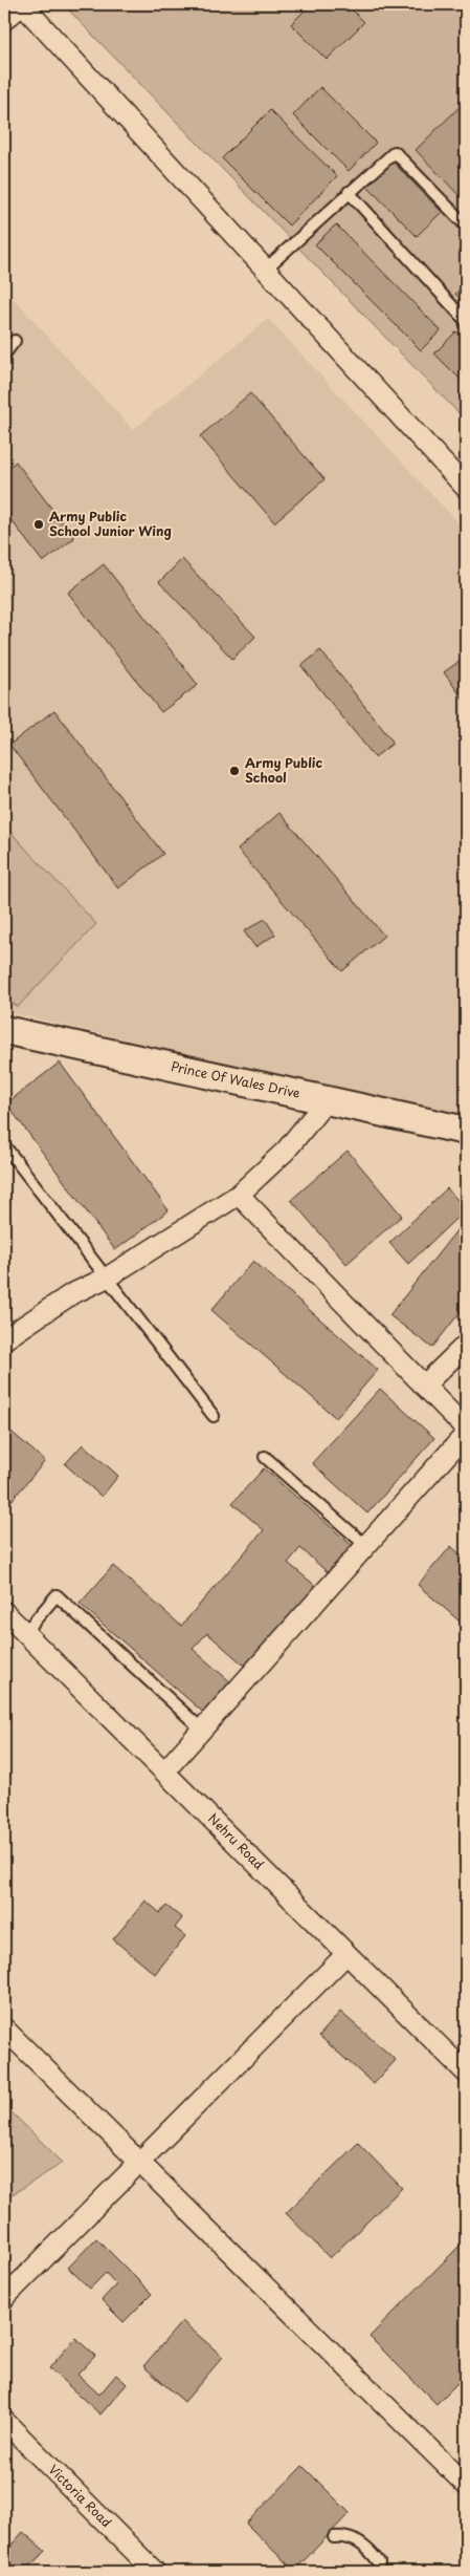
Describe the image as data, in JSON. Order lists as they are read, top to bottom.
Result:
{
  "streets": {
    "main road": ["Prince Of Wales Drive"],
    "street": ["Nehru Road", "Victoria Road"]
  },
  "places": ["Army Public School Junior Wing", "Army Public School"]
}
